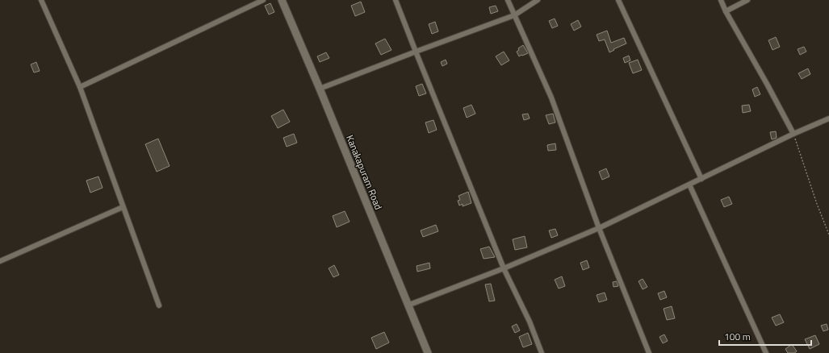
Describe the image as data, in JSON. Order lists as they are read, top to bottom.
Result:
{
  "streets": {
    "street": ["Kanakapuram Road"]
  },
  "scale_bar": "100 m"
}
